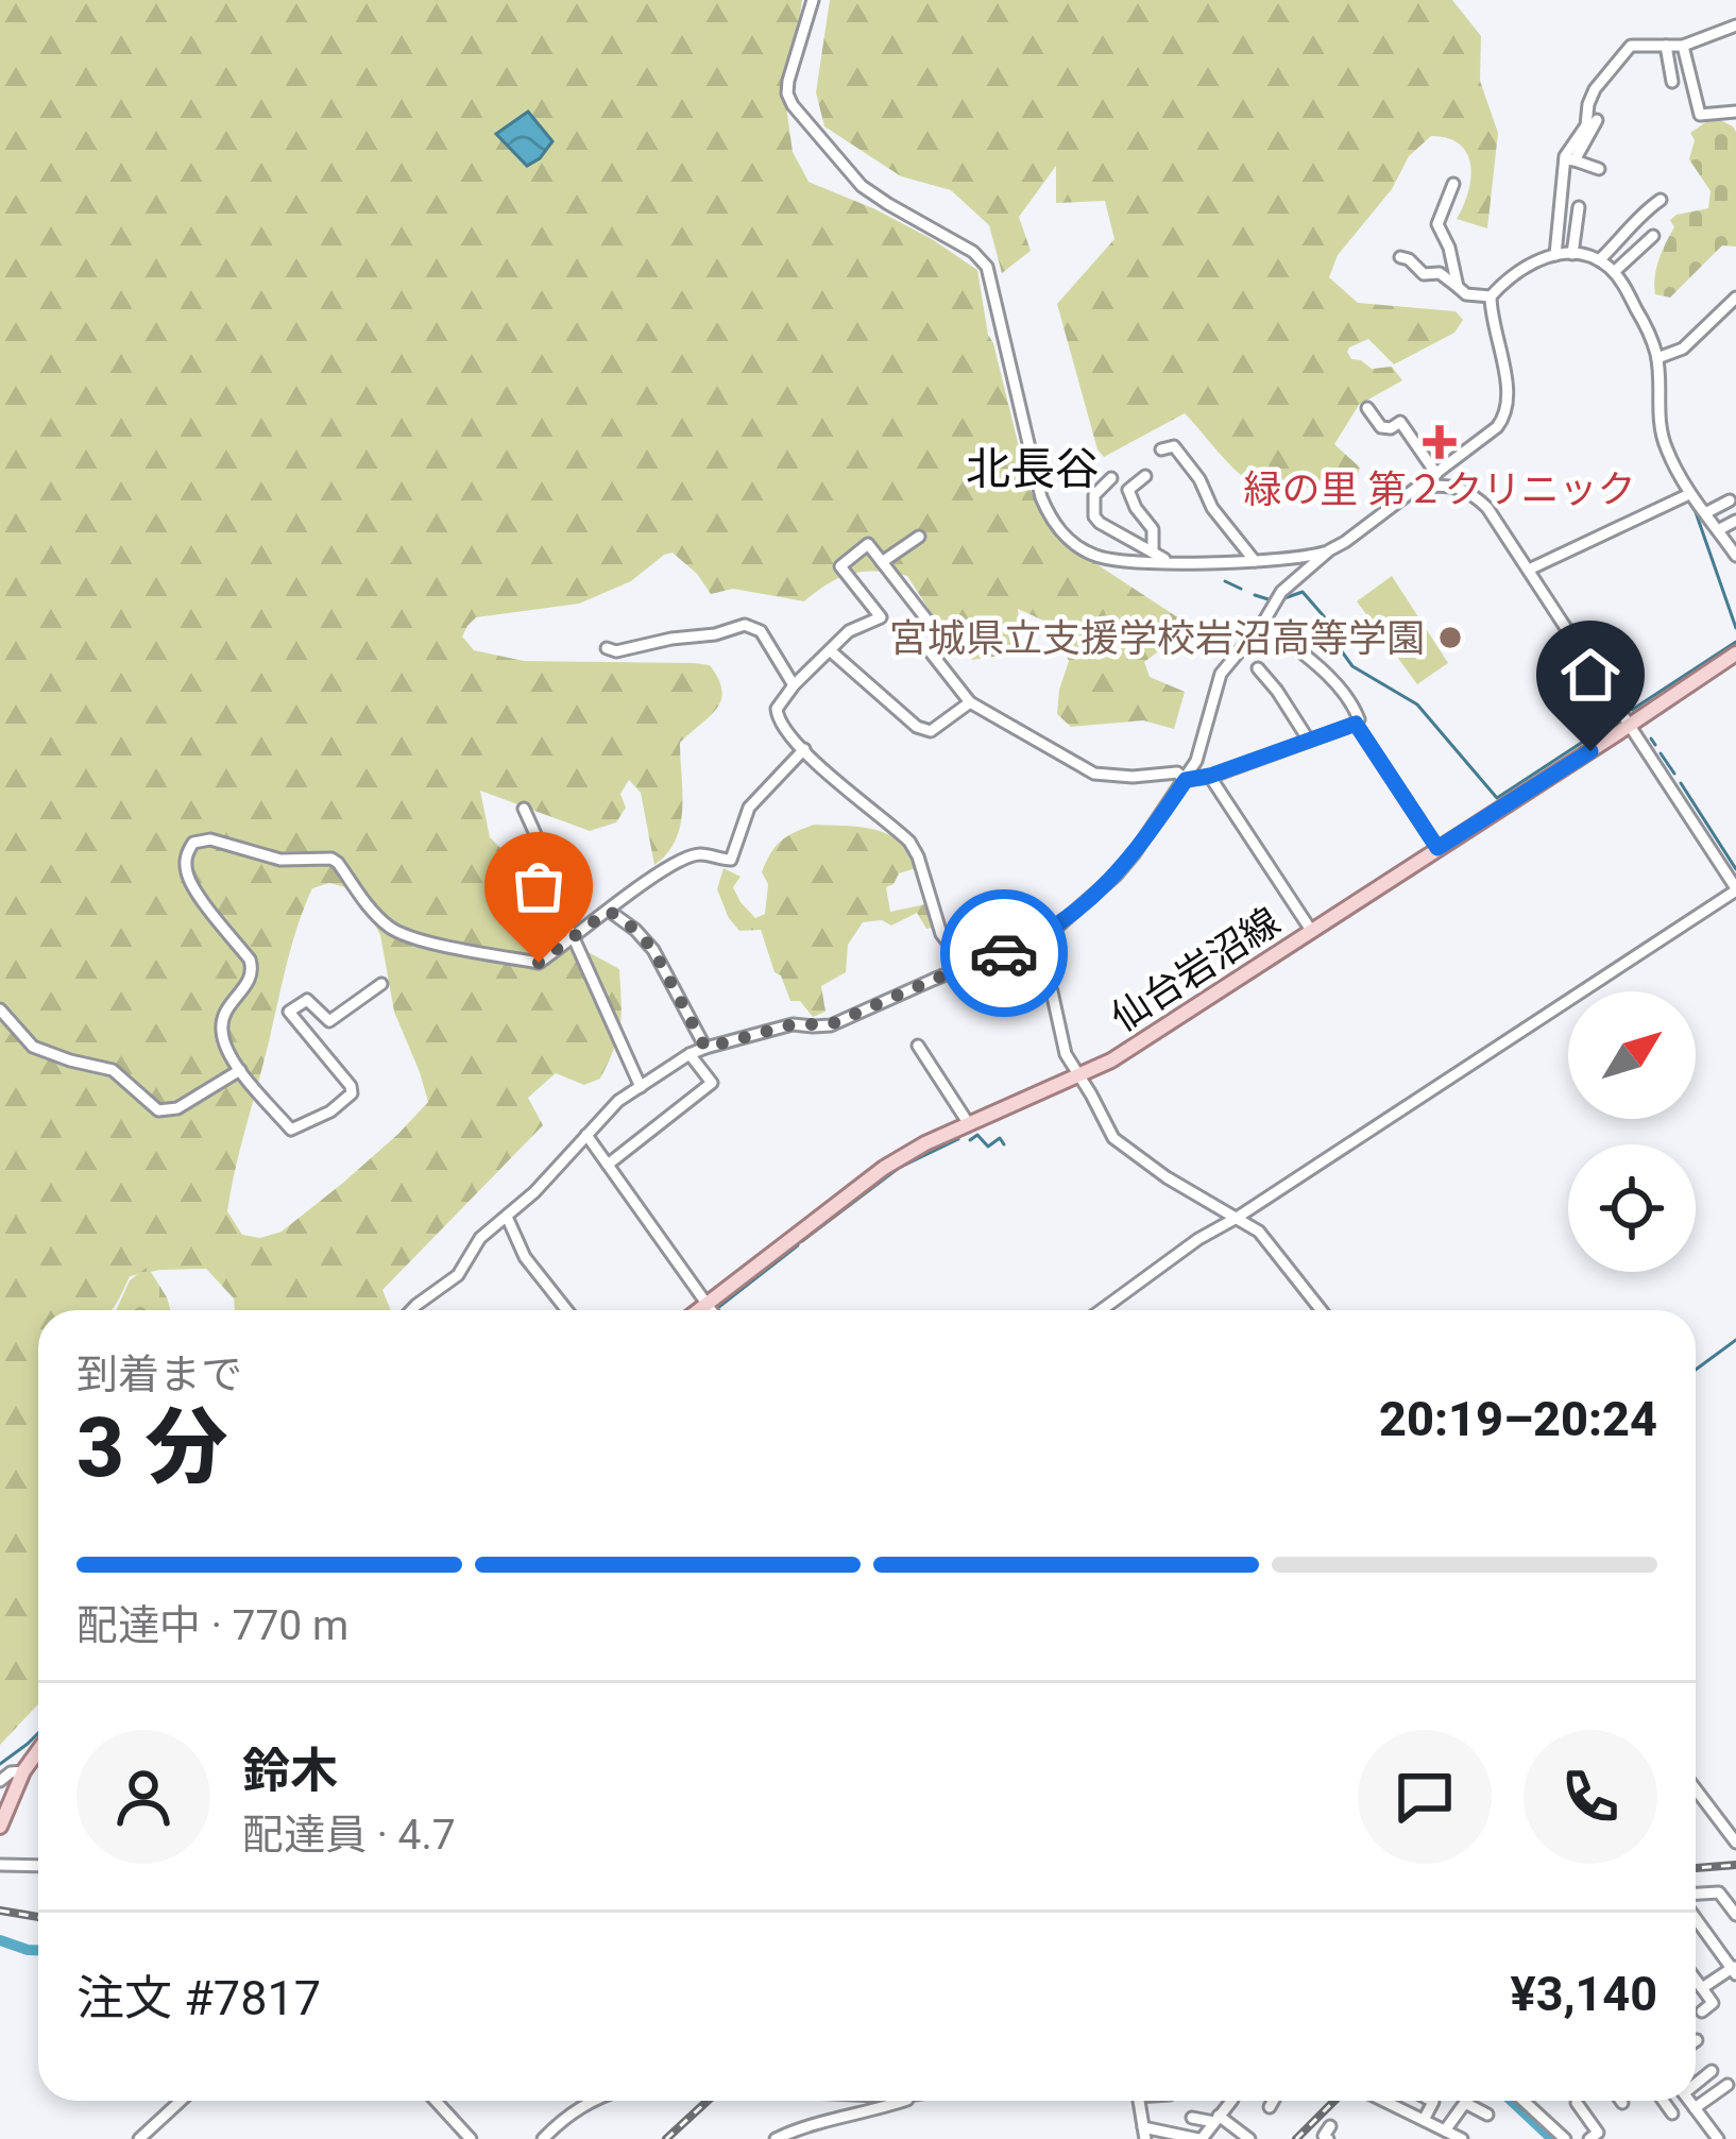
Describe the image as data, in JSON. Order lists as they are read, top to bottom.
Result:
{
  "streets": {
    "main road": ["仙台岩沼線"]
  },
  "districts": ["北長谷"],
  "places": {
    "health": ["緑の里 第２クリニック"],
    "other": ["宮城県立支援学校岩沼高等学園"]
  },
  "north": "top right",
  "page": {
    "heading": ["3 分", "到着まで", "20:19–20:24"],
    "panel": [
      "鈴木",
      "配達員 · 4.7",
      "注文 #7817",
      "¥3,140"
    ],
    "bar": "配達中 · 770 m"
  }
}
